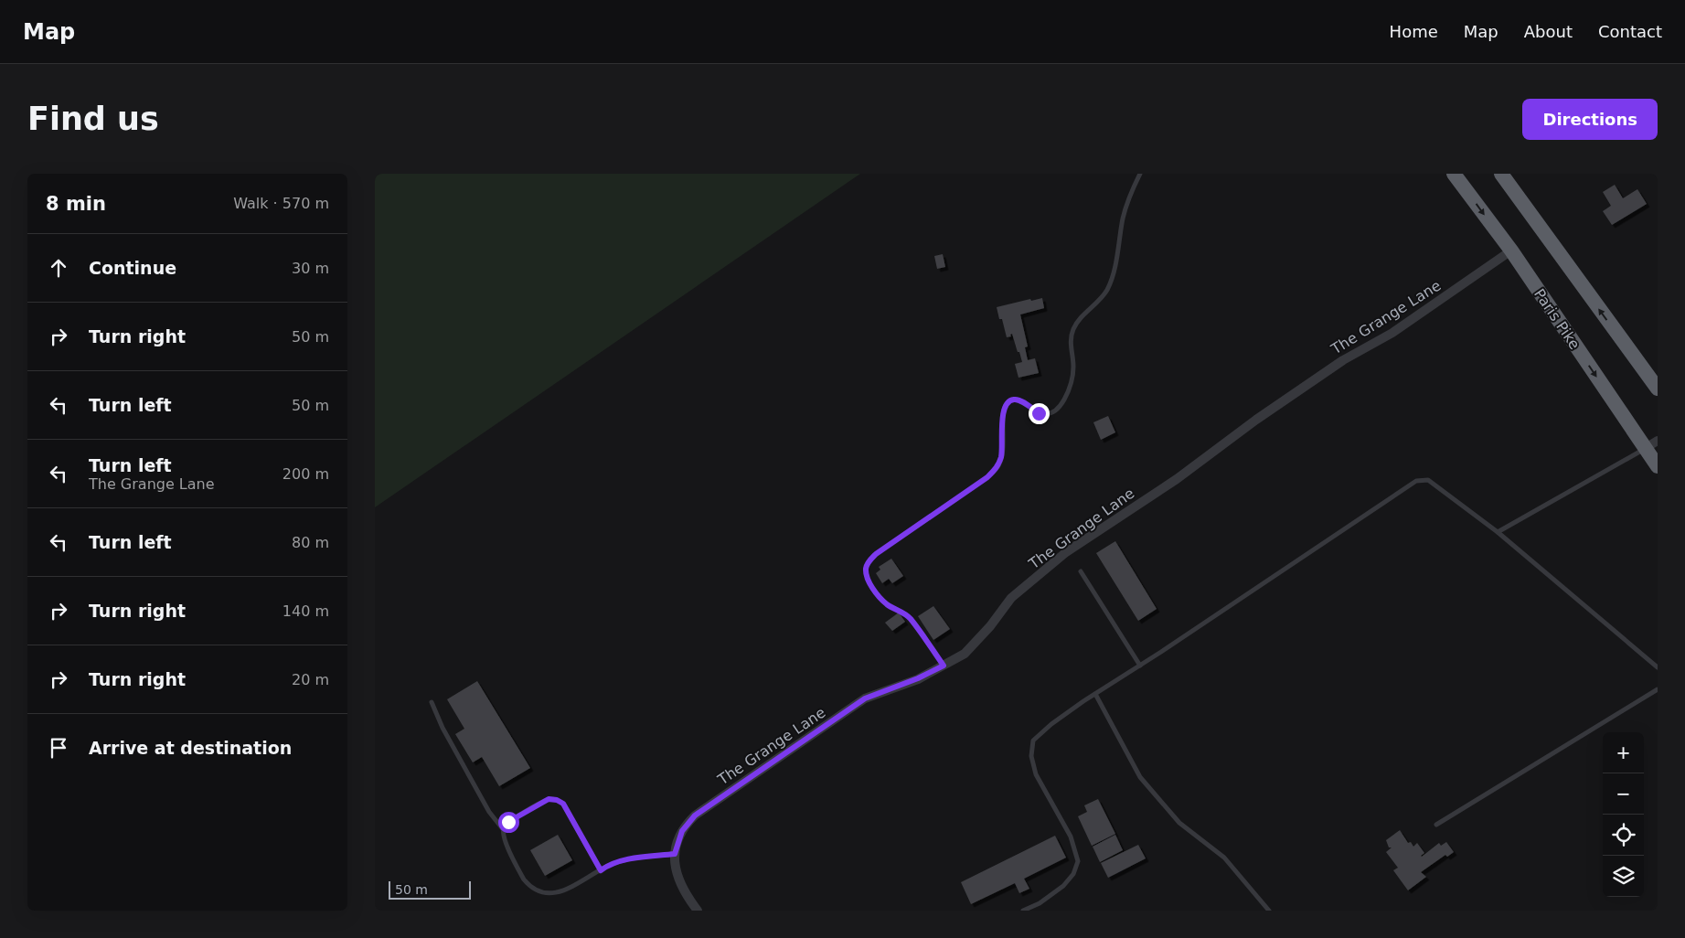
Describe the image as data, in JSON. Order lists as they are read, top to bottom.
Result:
{
  "streets": {
    "highway": ["Paris Pike"],
    "street": ["The Grange Lane"]
  },
  "crossings": [
    ["The Grange Lane", "Paris Pike"]
  ],
  "scale_bar": "50 m",
  "page": {
    "header": "Map",
    "nav": [
      "Home",
      "Map",
      "About",
      "Contact"
    ],
    "buttons": "Directions",
    "title": "Find us",
    "heading": ["8 min", "Walk · 570 m"],
    "list": [
      ["Continue", "30 m"],
      ["Turn right", "50 m"],
      ["Turn left", "50 m"],
      ["Turn left", "The Grange Lane", "200 m"],
      ["Turn left", "80 m"],
      ["Turn right", "140 m"],
      ["Turn right", "20 m"],
      "Arrive at destination"
    ],
    "map_buttons": ["+", "−"],
    "scale": "50 m"
  }
}
